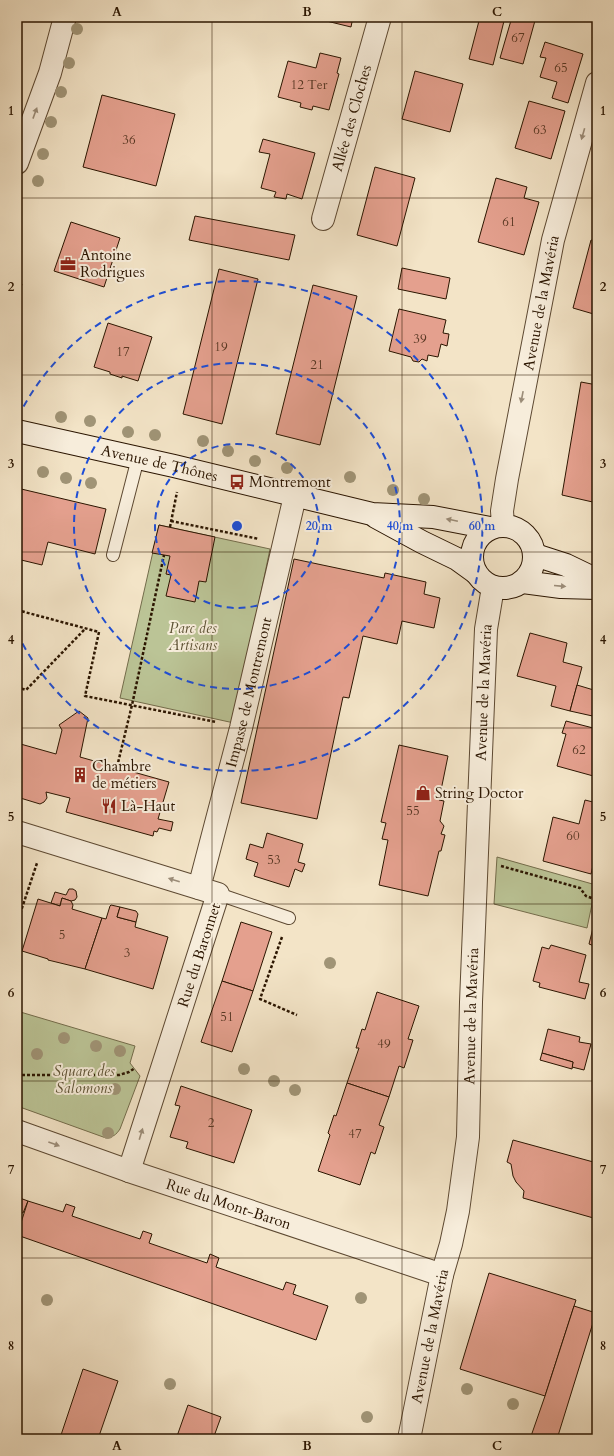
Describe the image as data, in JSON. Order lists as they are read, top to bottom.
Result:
{
  "streets": {
    "street": [
      "Allée des Cloches",
      "Avenue de la Mavéria",
      "Avenue de Thônes",
      "Impasse de Montremont",
      "Rue du Baronnet",
      "Rue du Mont-Baron"
    ]
  },
  "crossings": [
    ["Avenue de la Mavéria", "Avenue de Thônes"],
    ["Avenue de la Mavéria", "Rue du Mont-Baron"],
    ["Avenue de Thônes", "Impasse de Montremont"],
    ["Impasse de Montremont", "Rue du Baronnet"],
    ["Rue du Baronnet", "Rue du Mont-Baron"]
  ],
  "parks": ["Parc des Artisans", "Square des Salomons"],
  "places": {
    "office": ["Antoine Rodrigues"],
    "bus stop": ["Montremont"],
    "building": ["Chambre de métiers"],
    "shop": ["String Doctor"],
    "restaurant": ["Là-Haut"]
  },
  "house_numbers": [
    "67",
    "65",
    "12 Ter",
    "63",
    "36",
    "61",
    "39",
    "19",
    "17",
    "21",
    "62",
    "55",
    "60",
    "53",
    "5",
    "3",
    "51",
    "49",
    "2",
    "47"
  ],
  "grid": {
    "columns": ["A", "B", "C"],
    "rows": [
      "1",
      "2",
      "3",
      "4",
      "5",
      "6",
      "7",
      "8"
    ]
  },
  "rings": ["20 m", "40 m", "60 m"]
}
